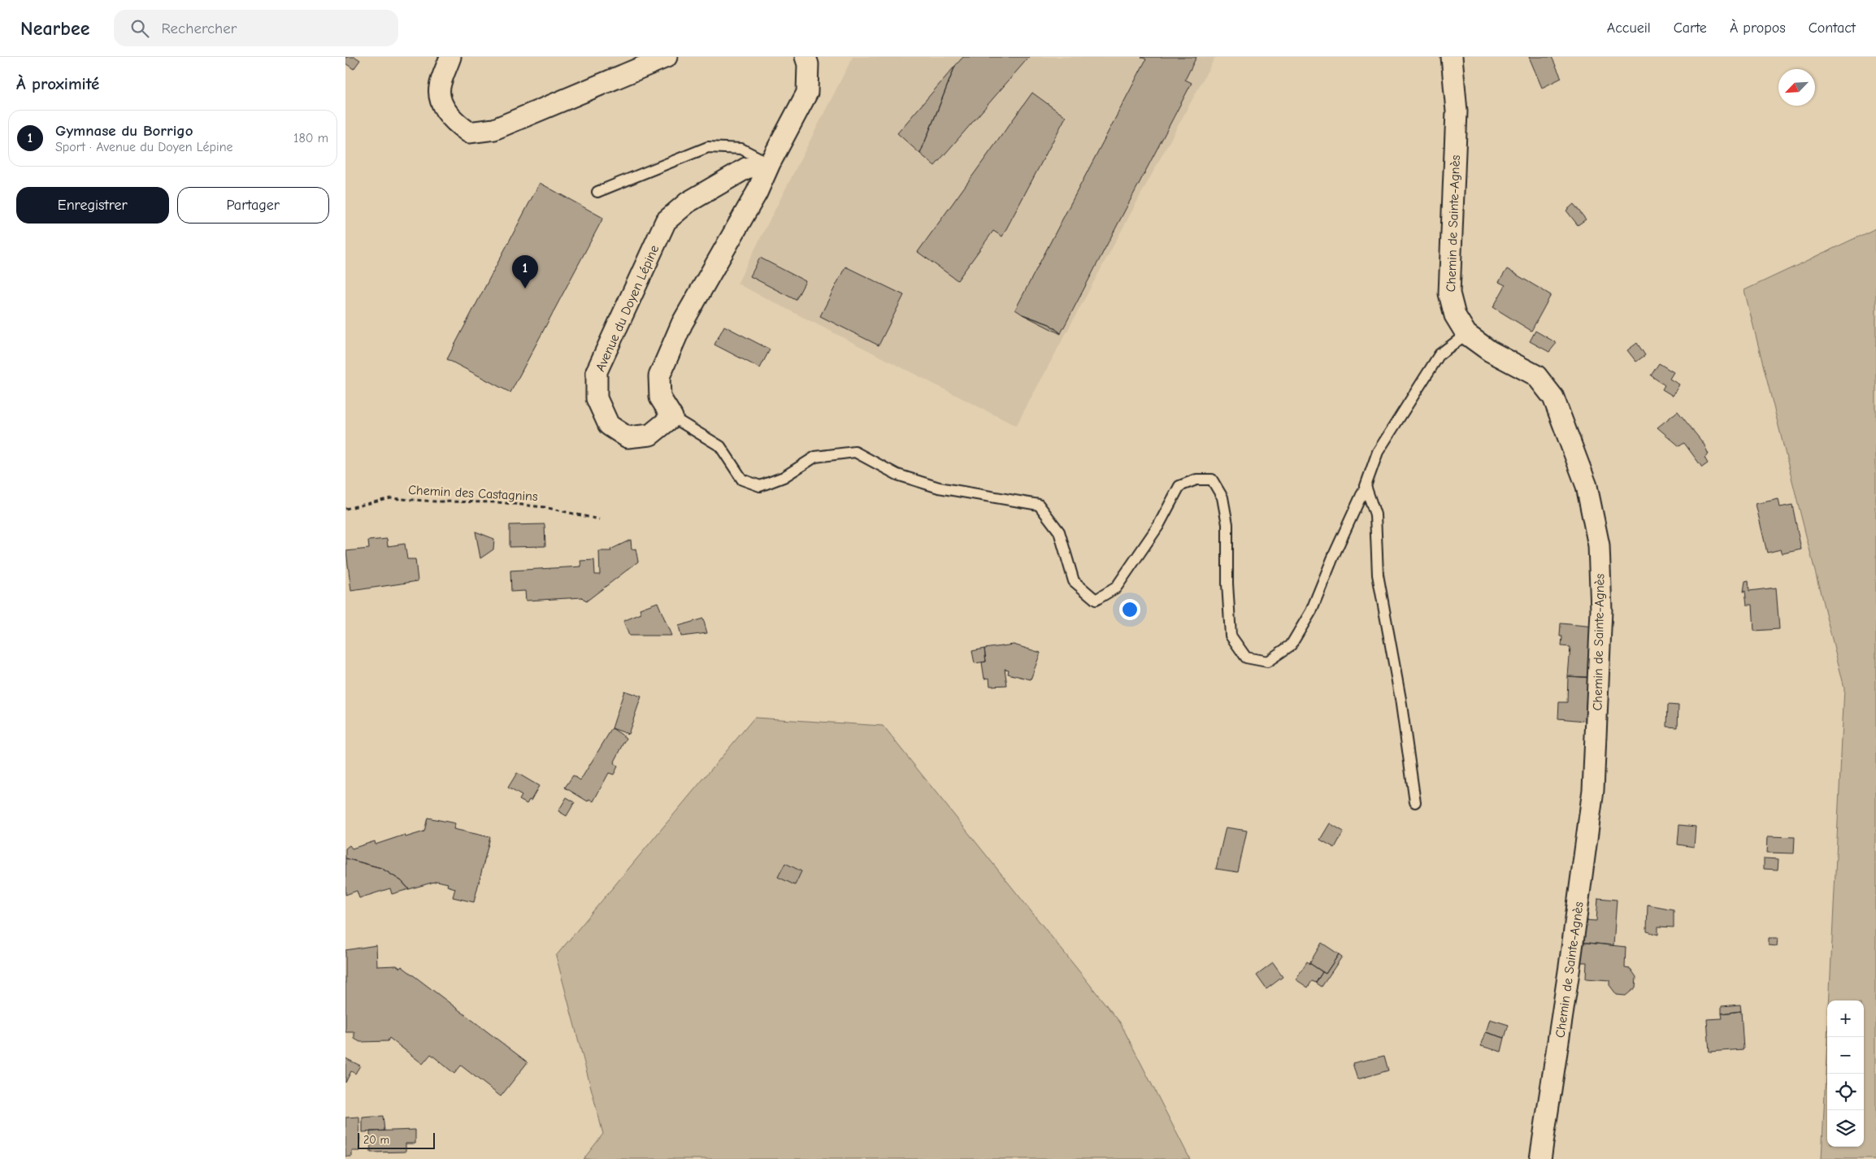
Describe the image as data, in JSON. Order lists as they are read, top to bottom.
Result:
{
  "streets": {
    "street": ["Chemin de Sainte-Agnès", "Avenue du Doyen Lépine"],
    "path": ["Chemin des Castagnins"]
  },
  "scale_bar": "20 m",
  "north": "bottom left",
  "page": {
    "header": "Nearbee",
    "search": "Rechercher",
    "nav": [
      "Accueil",
      "Carte",
      "À propos",
      "Contact"
    ],
    "heading": "À proximité",
    "list": [
      {
        "mark": "1",
        "name": "Gymnase du Borrigo",
        "note": "Sport · Avenue du Doyen Lépine",
        "value": "180 m"
      }
    ],
    "buttons": ["Enregistrer", "Partager"],
    "pins": "1",
    "map_buttons": ["+", "−"],
    "scale": "20 m"
  }
}
